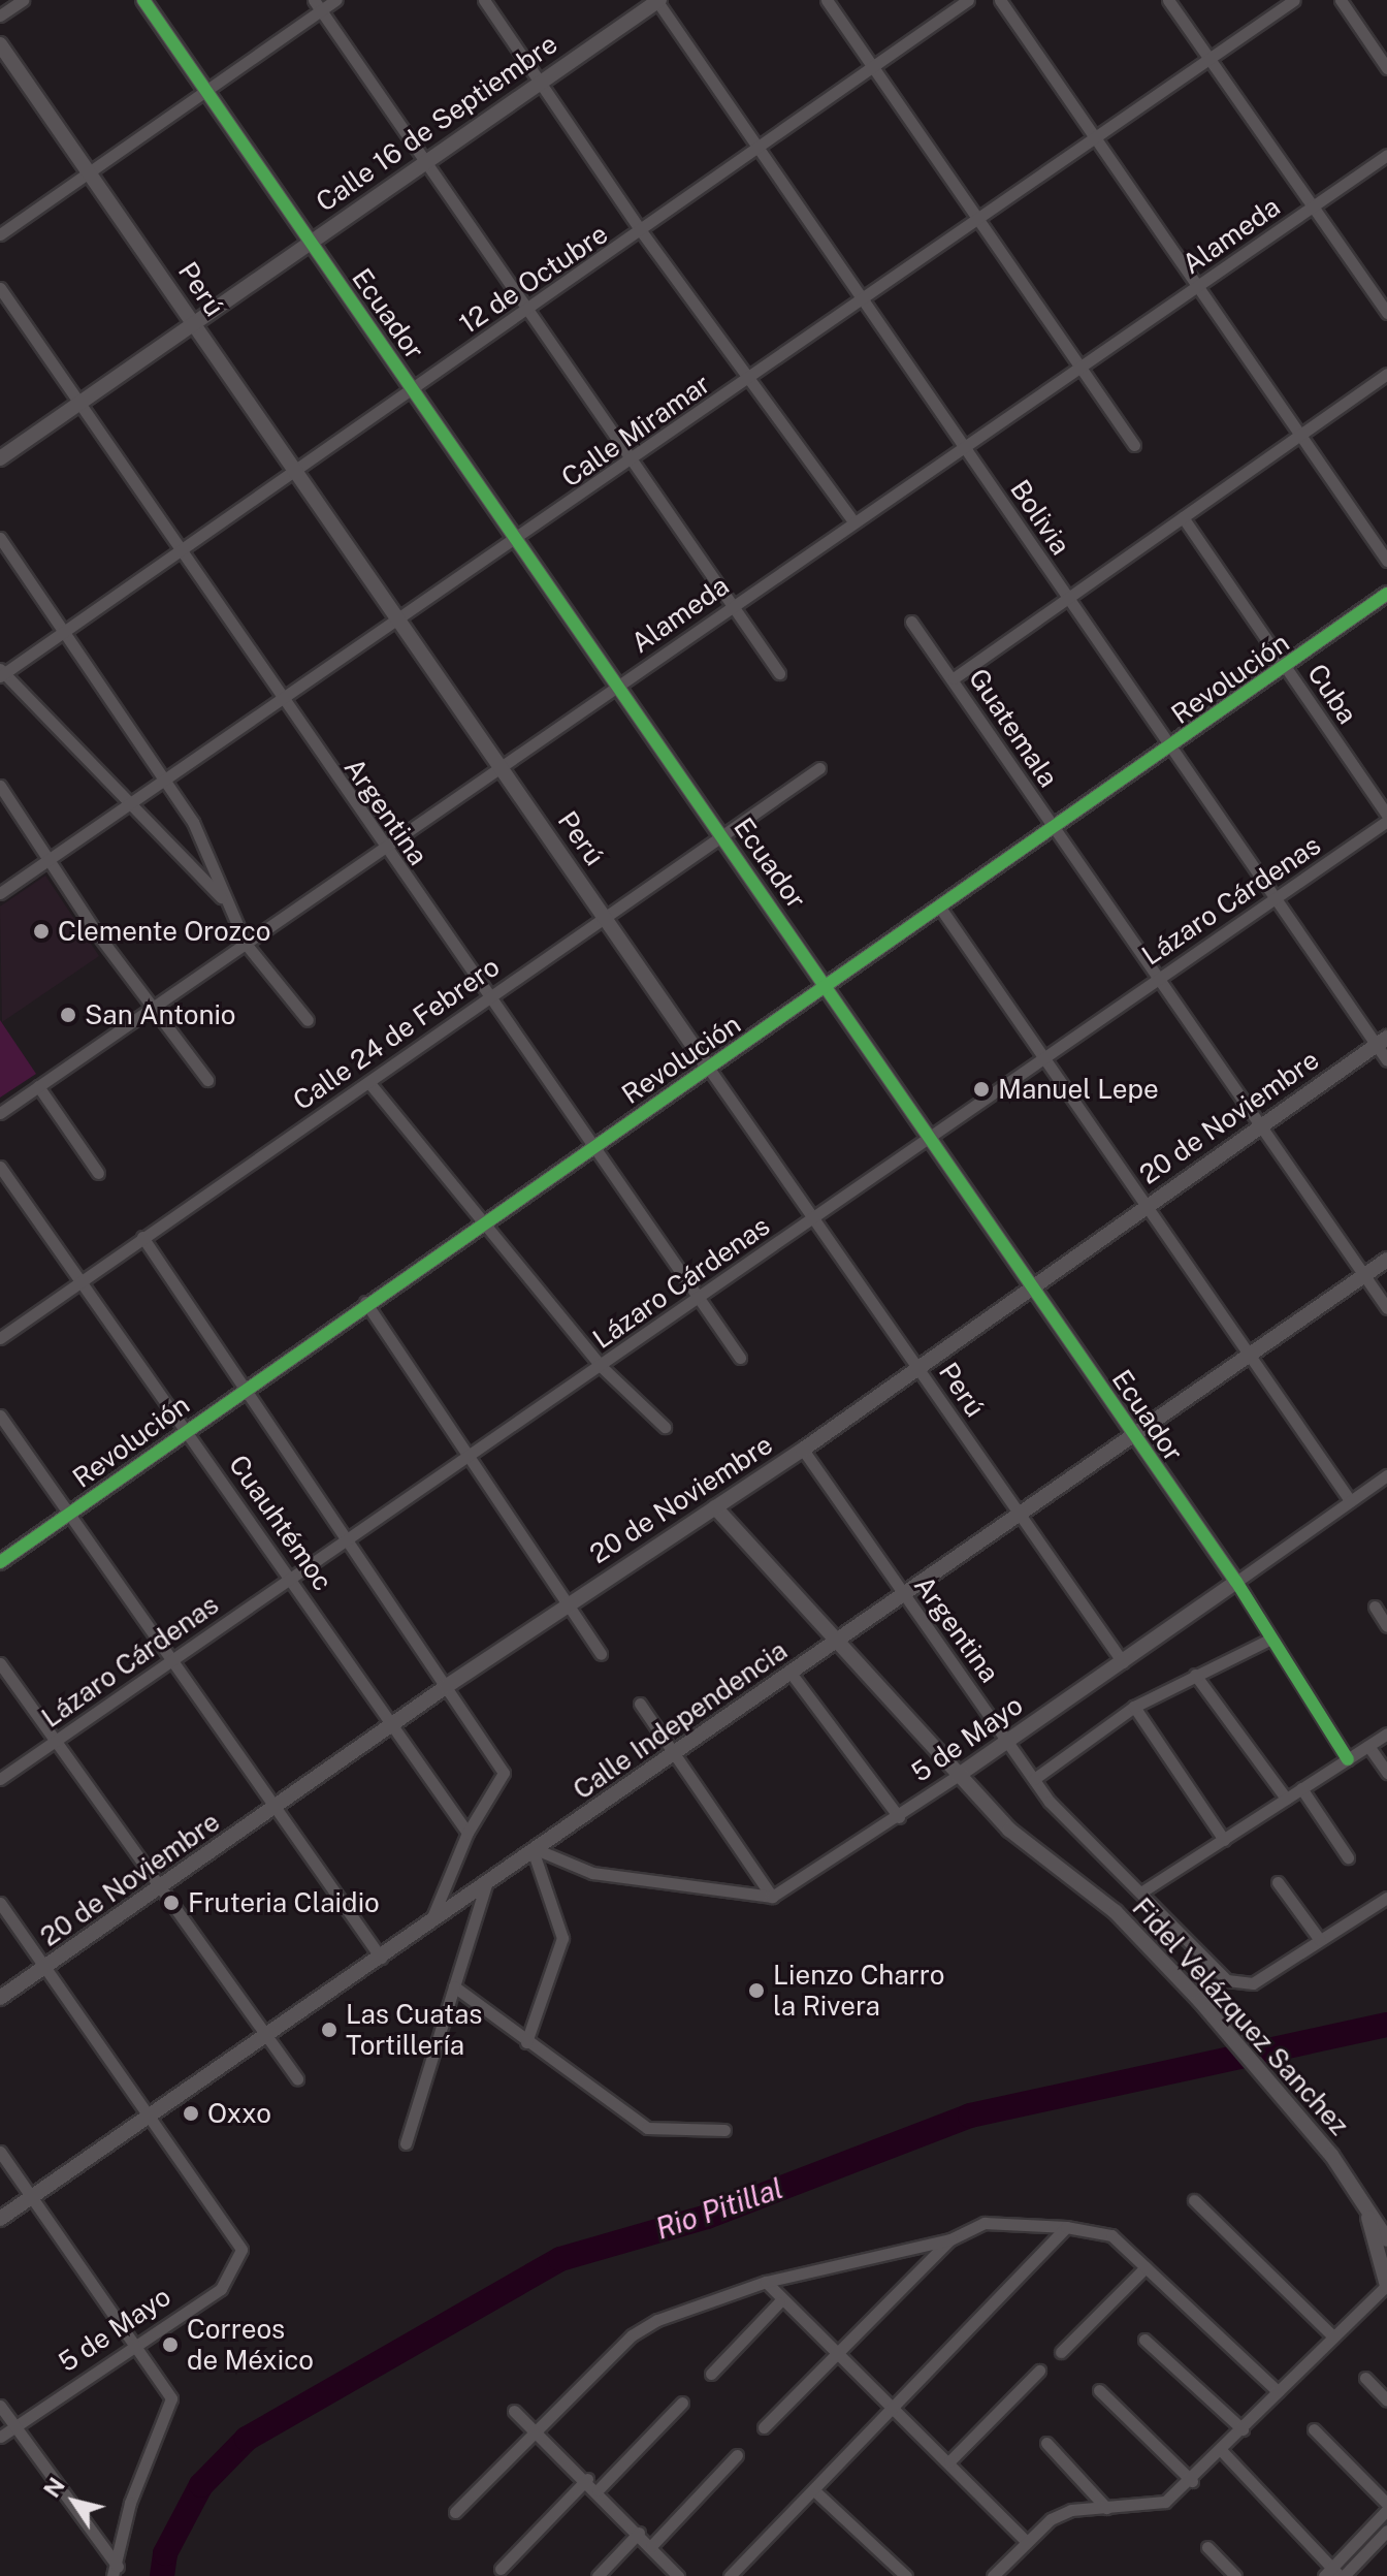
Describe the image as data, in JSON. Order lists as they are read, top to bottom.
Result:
{
  "streets": {
    "street": [
      "Calle 16 de Septiembre",
      "Alameda",
      "12 de Octubre",
      "Perú",
      "Ecuador",
      "Calle Miramar",
      "Bolivia",
      "Revolución",
      "Cuba",
      "Guatemala",
      "Argentina",
      "Lázaro Cárdenas",
      "Calle 24 de Febrero",
      "20 de Noviembre",
      "Cuauhtémoc",
      "Calle Independencia",
      "5 de Mayo",
      "Fidel Velázquez Sanchez"
    ]
  },
  "crossings": [
    ["Calle 16 de Septiembre", "Perú"],
    ["Calle 16 de Septiembre", "Ecuador"],
    ["Calle 16 de Septiembre", "Bolivia"],
    ["Calle 16 de Septiembre", "Argentina"],
    ["Alameda", "Perú"],
    ["Alameda", "Ecuador"],
    ["Alameda", "Bolivia"],
    ["Alameda", "Argentina"],
    ["12 de Octubre", "Perú"],
    ["12 de Octubre", "Ecuador"],
    ["12 de Octubre", "Bolivia"],
    ["12 de Octubre", "Argentina"],
    ["Perú", "Calle Miramar"],
    ["Perú", "Revolución"],
    ["Perú", "Lázaro Cárdenas"],
    ["Perú", "Calle 24 de Febrero"],
    ["Perú", "20 de Noviembre"],
    ["Perú", "Calle Independencia"],
    ["Perú", "5 de Mayo"],
    ["Ecuador", "Calle Miramar"],
    ["Ecuador", "Revolución"],
    ["Ecuador", "Lázaro Cárdenas"],
    ["Ecuador", "Calle 24 de Febrero"],
    ["Ecuador", "20 de Noviembre"],
    ["Ecuador", "Calle Independencia"],
    ["Ecuador", "5 de Mayo"],
    ["Calle Miramar", "Bolivia"],
    ["Calle Miramar", "Argentina"],
    ["Bolivia", "Revolución"],
    ["Bolivia", "Lázaro Cárdenas"],
    ["Bolivia", "20 de Noviembre"],
    ["Revolución", "Cuba"],
    ["Revolución", "Guatemala"],
    ["Revolución", "Argentina"],
    ["Revolución", "Cuauhtémoc"],
    ["Cuba", "Lázaro Cárdenas"],
    ["Guatemala", "Lázaro Cárdenas"],
    ["Guatemala", "20 de Noviembre"],
    ["Guatemala", "Calle Independencia"],
    ["Argentina", "Lázaro Cárdenas"],
    ["Argentina", "Calle 24 de Febrero"],
    ["Argentina", "20 de Noviembre"],
    ["Argentina", "Calle Independencia"],
    ["Argentina", "5 de Mayo"],
    ["Lázaro Cárdenas", "Cuauhtémoc"],
    ["Calle 24 de Febrero", "Cuauhtémoc"],
    ["20 de Noviembre", "Cuauhtémoc"],
    ["20 de Noviembre", "Fidel Velázquez Sanchez"],
    ["Calle Independencia", "5 de Mayo"],
    ["Calle Independencia", "Fidel Velázquez Sanchez"],
    ["5 de Mayo", "Fidel Velázquez Sanchez"]
  ],
  "water": ["Rio Pitillal"],
  "places": [
    "Clemente Orozco",
    "San Antonio",
    "Manuel Lepe",
    "Fruteria Claidio",
    "Lienzo Charro la Rivera",
    "Las Cuatas Tortillería",
    "Oxxo",
    "Correos de México"
  ],
  "north": "top left"
}
